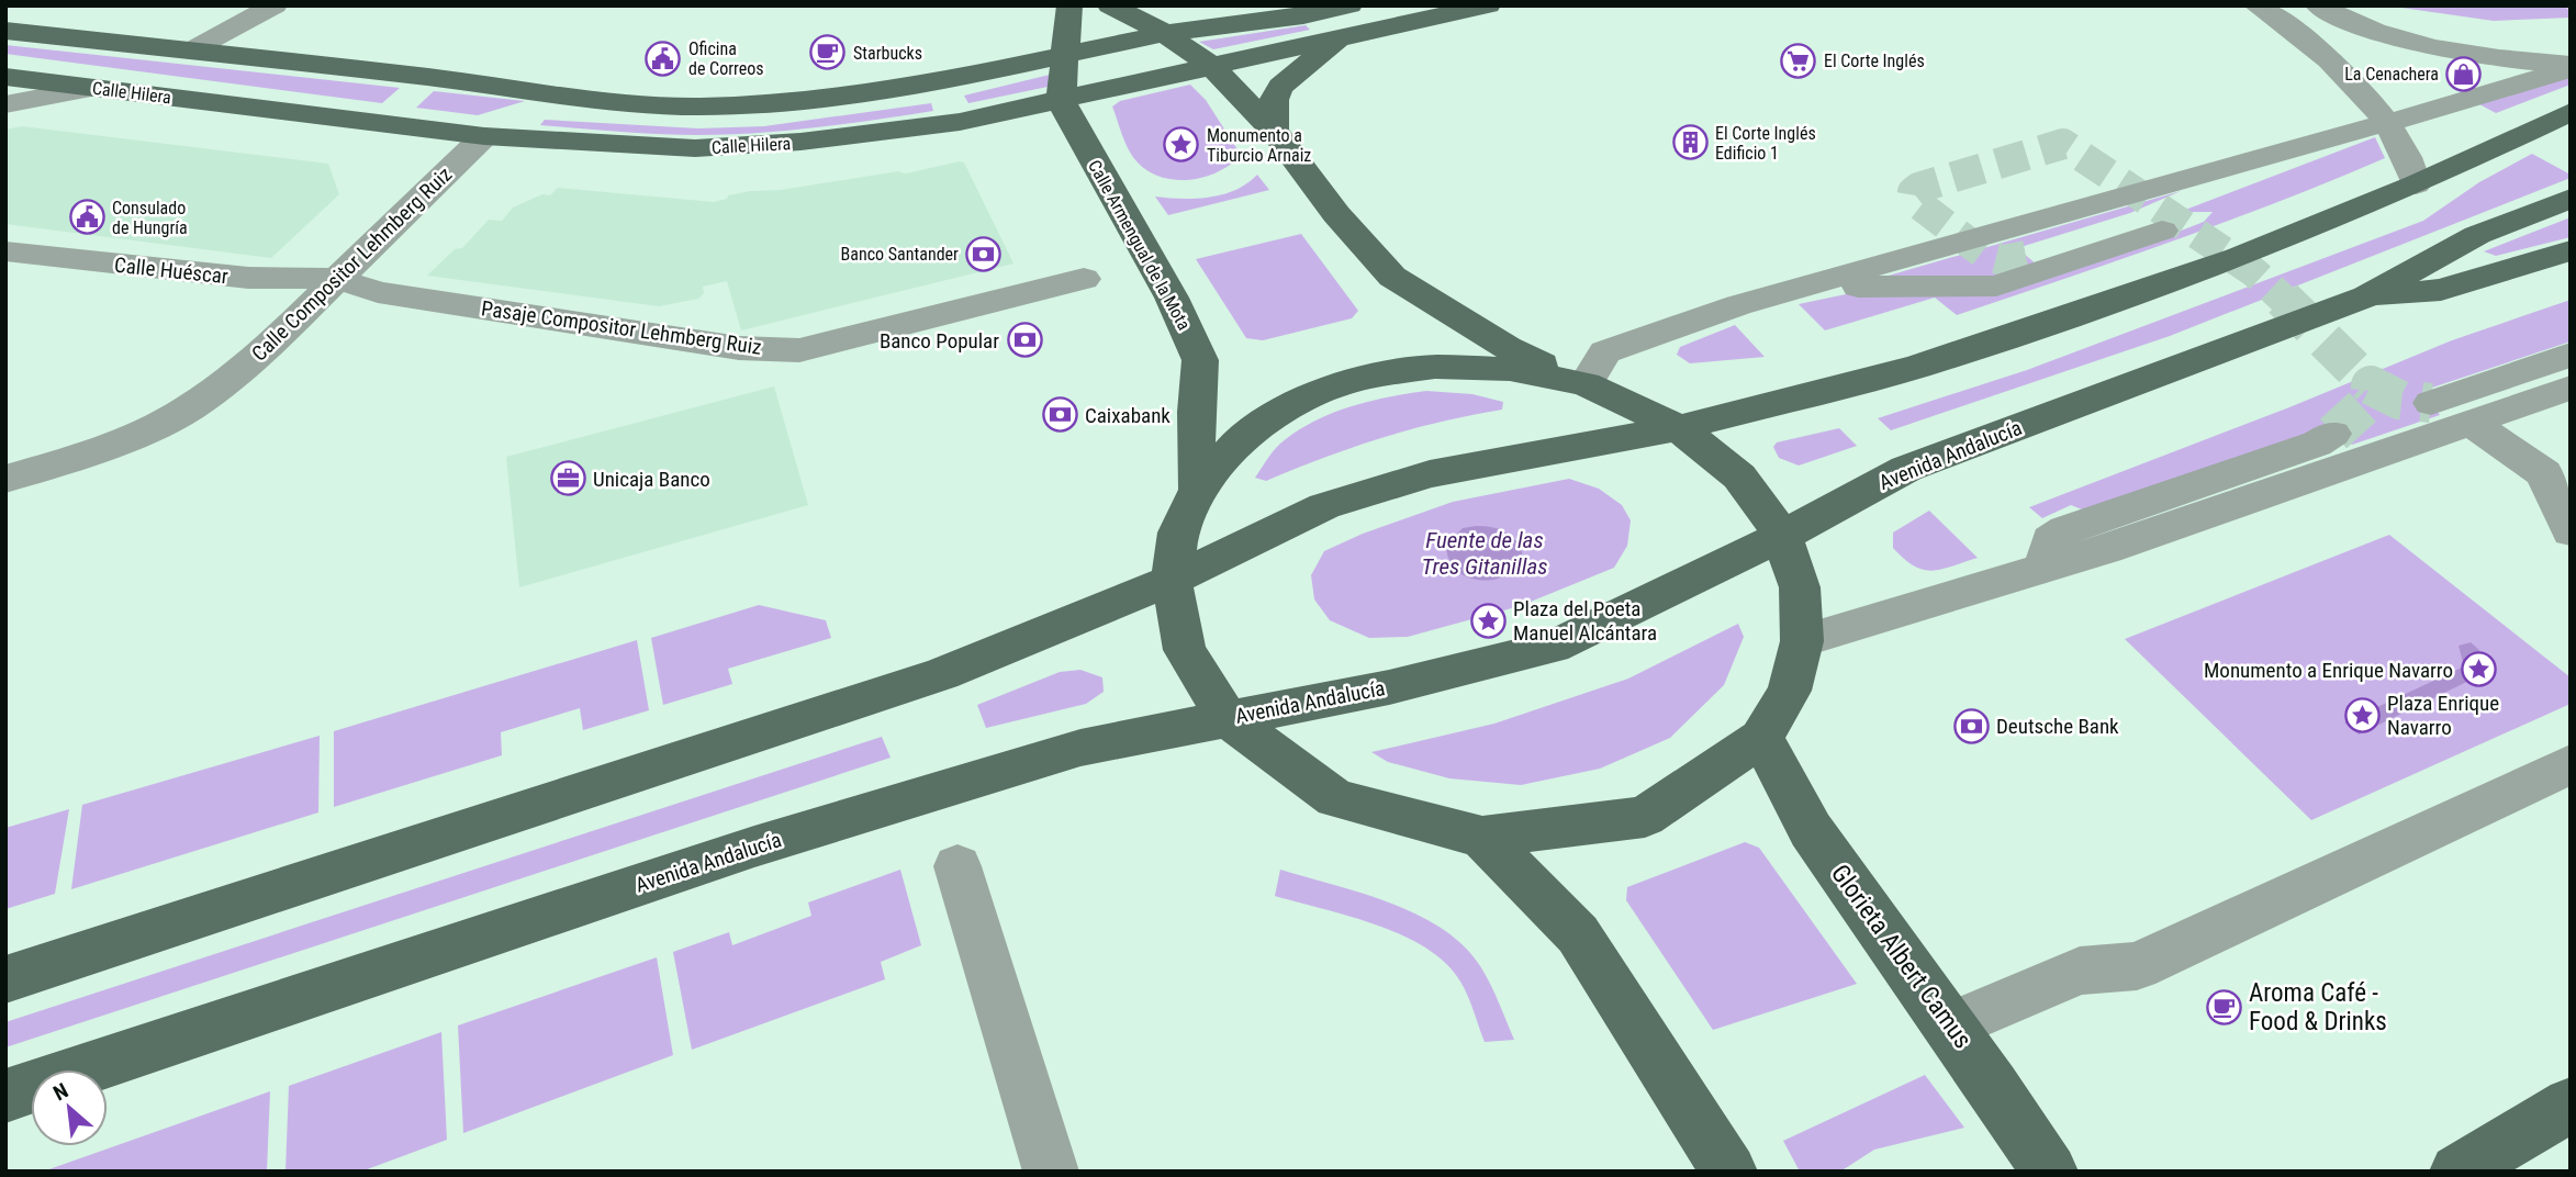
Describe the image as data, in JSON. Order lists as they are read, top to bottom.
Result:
{
  "streets": {
    "main road": [
      "Calle Hilera",
      "Calle Armengual de la Mota",
      "Avenida Andalucía",
      "Glorieta Albert Camus"
    ],
    "street": ["Calle Compositor Lehmberg Ruiz", "Calle Huéscar", "Pasaje Compositor Lehmberg Ruiz"]
  },
  "crossings": [
    ["Calle Hilera", "Calle Armengual de la Mota"],
    ["Calle Hilera", "Calle Compositor Lehmberg Ruiz"],
    ["Calle Compositor Lehmberg Ruiz", "Calle Huéscar"],
    ["Calle Compositor Lehmberg Ruiz", "Pasaje Compositor Lehmberg Ruiz"],
    ["Calle Huéscar", "Pasaje Compositor Lehmberg Ruiz"]
  ],
  "water": ["Fuente de las Tres Gitanillas"],
  "places": {
    "cafe": ["Starbucks", "Aroma Café - Food & Drinks"],
    "public building": ["Oficina de Correos", "Consulado de Hungría"],
    "supermarket": ["El Corte Inglés"],
    "shop": ["La Cenachera"],
    "building": ["El Corte Inglés Edificio 1"],
    "place": [
      "Monumento a Tiburcio Arnaiz",
      "Plaza del Poeta Manuel Alcántara",
      "Monumento a Enrique Navarro",
      "Plaza Enrique Navarro"
    ],
    "bank": [
      "Banco Santander",
      "Banco Popular",
      "Caixabank",
      "Deutsche Bank"
    ],
    "office": ["Unicaja Banco"]
  },
  "north": "top left"
}
